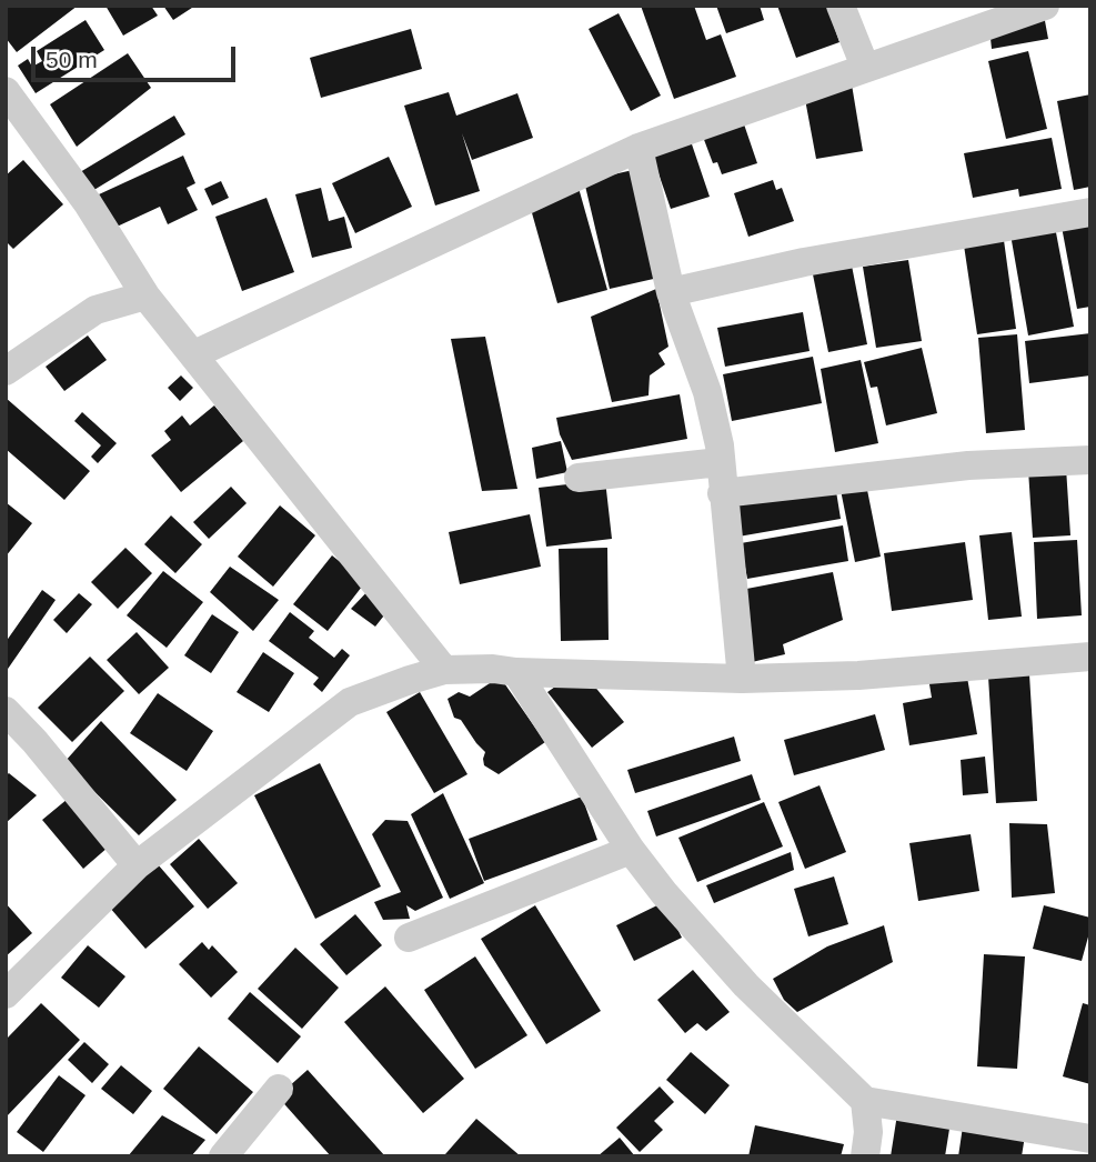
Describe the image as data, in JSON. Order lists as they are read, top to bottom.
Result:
{
  "scale_bar": "50 m"
}
